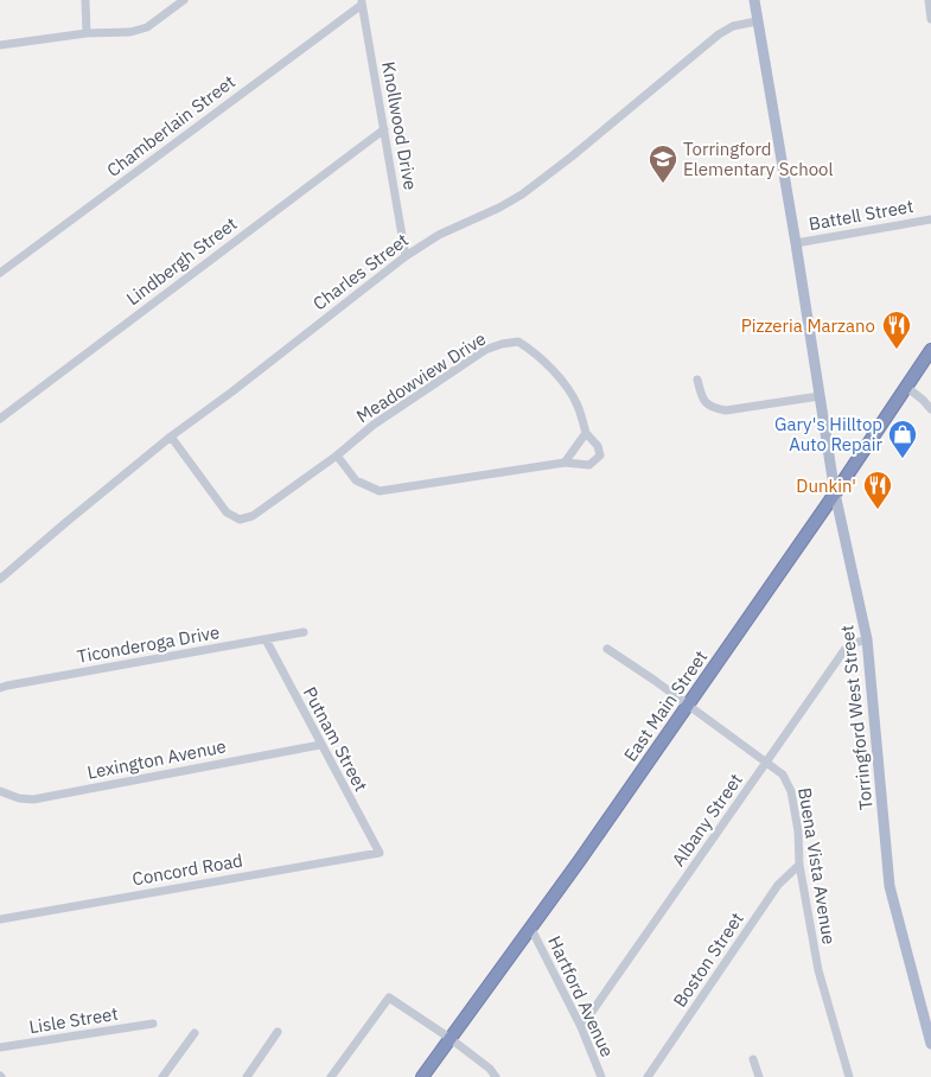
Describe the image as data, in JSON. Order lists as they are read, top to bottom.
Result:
{
  "streets": {
    "highway": ["East Main Street"],
    "main road": ["Torringford West Street"],
    "street": [
      "Chamberlain Street",
      "Knollwood Drive",
      "Battell Street",
      "Lindbergh Street",
      "Charles Street",
      "Meadowview Drive",
      "Ticonderoga Drive",
      "Putnam Street",
      "Lexington Avenue",
      "Albany Street",
      "Buena Vista Avenue",
      "Concord Road",
      "Boston Street",
      "Hartford Avenue",
      "Lisle Street"
    ]
  },
  "crossings": [
    ["Chamberlain Street", "Knollwood Drive"],
    ["Knollwood Drive", "Lindbergh Street"],
    ["Knollwood Drive", "Charles Street"],
    ["Battell Street", "Torringford West Street"],
    ["Charles Street", "Meadowview Drive"],
    ["Charles Street", "Torringford West Street"],
    ["Ticonderoga Drive", "Putnam Street"],
    ["East Main Street", "Torringford West Street"],
    ["East Main Street", "Buena Vista Avenue"],
    ["East Main Street", "Hartford Avenue"],
    ["Torringford West Street", "Albany Street"],
    ["Putnam Street", "Lexington Avenue"],
    ["Putnam Street", "Concord Road"],
    ["Albany Street", "Buena Vista Avenue"],
    ["Albany Street", "Hartford Avenue"],
    ["Buena Vista Avenue", "Boston Street"]
  ],
  "places": {
    "school or university": ["Torringford Elementary School"],
    "restaurant": ["Pizzeria Marzano", "Dunkin'"],
    "shop": ["Gary's Hilltop Auto Repair"]
  }
}
